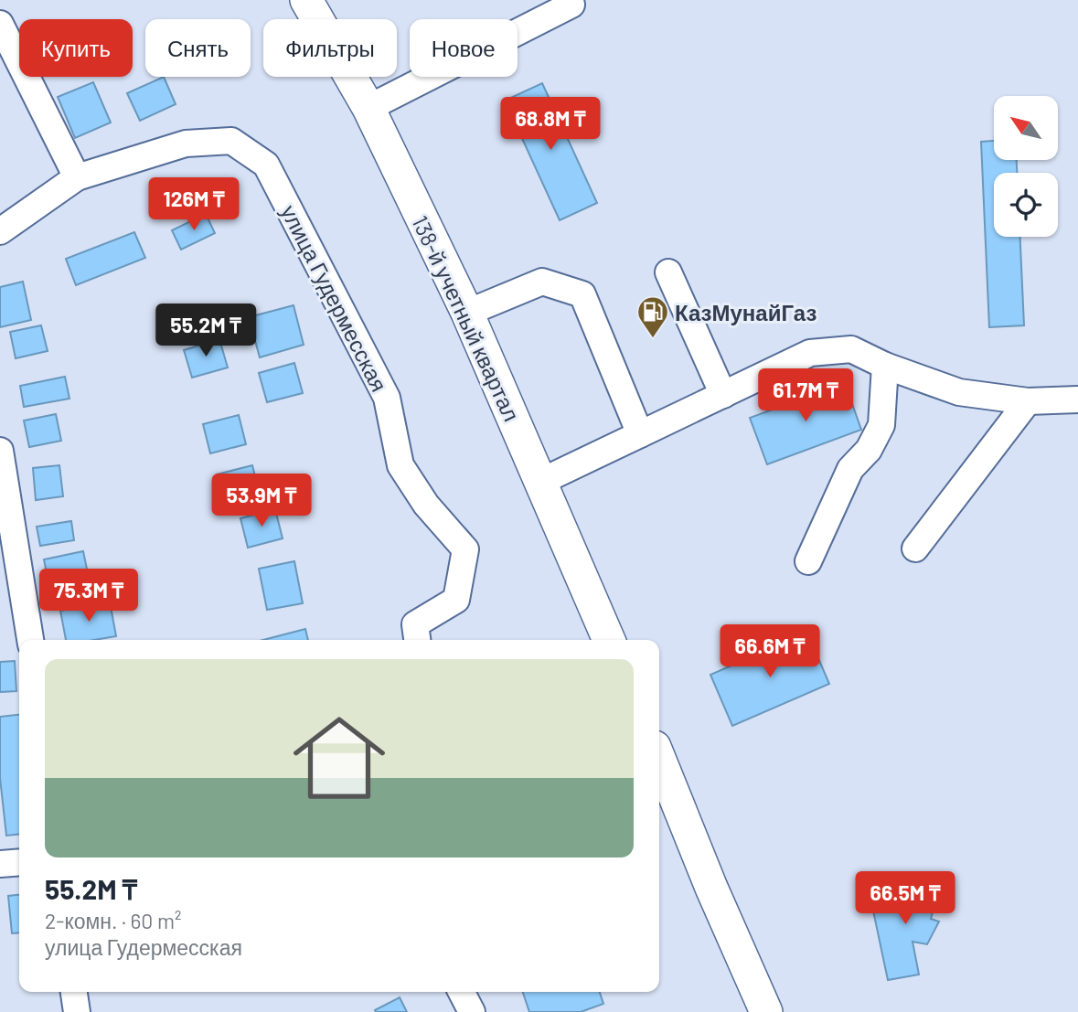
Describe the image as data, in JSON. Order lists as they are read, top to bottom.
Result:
{
  "streets": {
    "main road": ["138-й учетный квартал"],
    "street": ["улица Гудермесская"]
  },
  "places": {
    "fuel station": ["КазМунайГаз"]
  },
  "north": "top left",
  "page": {
    "chip": [
      "Купить",
      "Снять",
      "Фильтры",
      "Новое"
    ],
    "price": [
      "68.8M ₸",
      "126M ₸",
      "55.2M ₸",
      "61.7M ₸",
      "53.9M ₸",
      "75.3M ₸",
      "66.6M ₸",
      "66.5M ₸"
    ],
    "list": [
      {
        "name": "55.2M ₸",
        "note": "2-комн. · 60 m² · улица Гудермесская"
      }
    ]
  }
}
